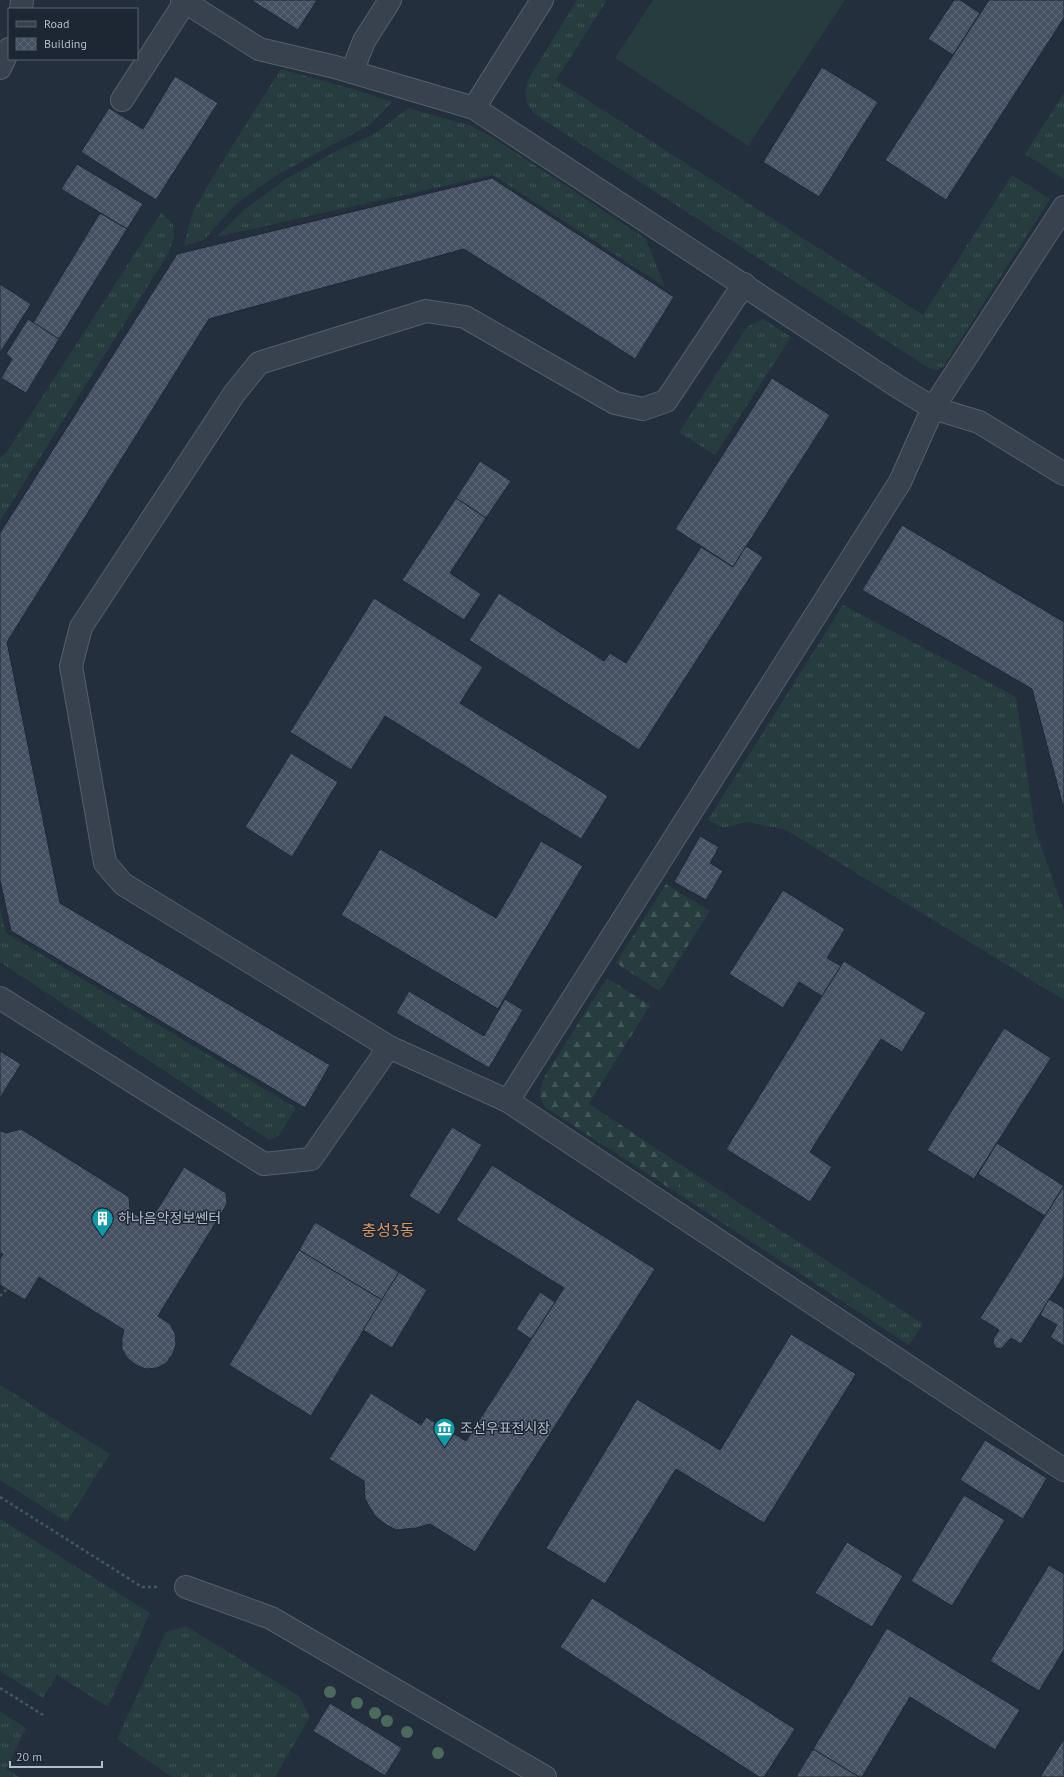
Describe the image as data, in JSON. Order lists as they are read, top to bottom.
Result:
{
  "districts": ["충성3동"],
  "places": {
    "building": ["하나음악정보쎈터"],
    "museum": ["조선우표전시장"]
  },
  "legend": ["Road", "Building"],
  "scale_bar": "20 m"
}
